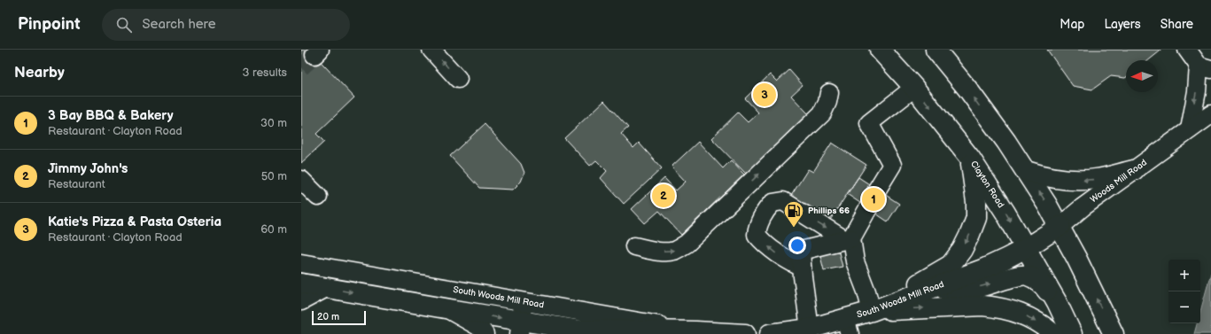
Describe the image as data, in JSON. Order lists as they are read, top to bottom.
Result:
{
  "streets": {
    "main road": ["Woods Mill Road", "Clayton Road", "South Woods Mill Road"]
  },
  "crossings": [
    ["Woods Mill Road", "Clayton Road"],
    ["Woods Mill Road", "South Woods Mill Road"],
    ["Clayton Road", "South Woods Mill Road"]
  ],
  "places": {
    "fuel station": ["Phillips 66"]
  },
  "scale_bar": "20 m",
  "north": "left",
  "page": {
    "header": "Pinpoint",
    "search": "Search here",
    "nav": ["Map", "Layers", "Share"],
    "heading": ["Nearby", "3 results"],
    "pins": ["3", "2", "1"],
    "list": [
      {
        "mark": "1",
        "name": "3 Bay BBQ & Bakery",
        "note": "Restaurant · Clayton Road",
        "value": "30 m"
      },
      {
        "mark": "2",
        "name": "Jimmy John's",
        "note": "Restaurant",
        "value": "50 m"
      },
      {
        "mark": "3",
        "name": "Katie's Pizza & Pasta Osteria",
        "note": "Restaurant · Clayton Road",
        "value": "60 m"
      }
    ],
    "map_buttons": ["+", "−"],
    "scale": "20 m"
  }
}
